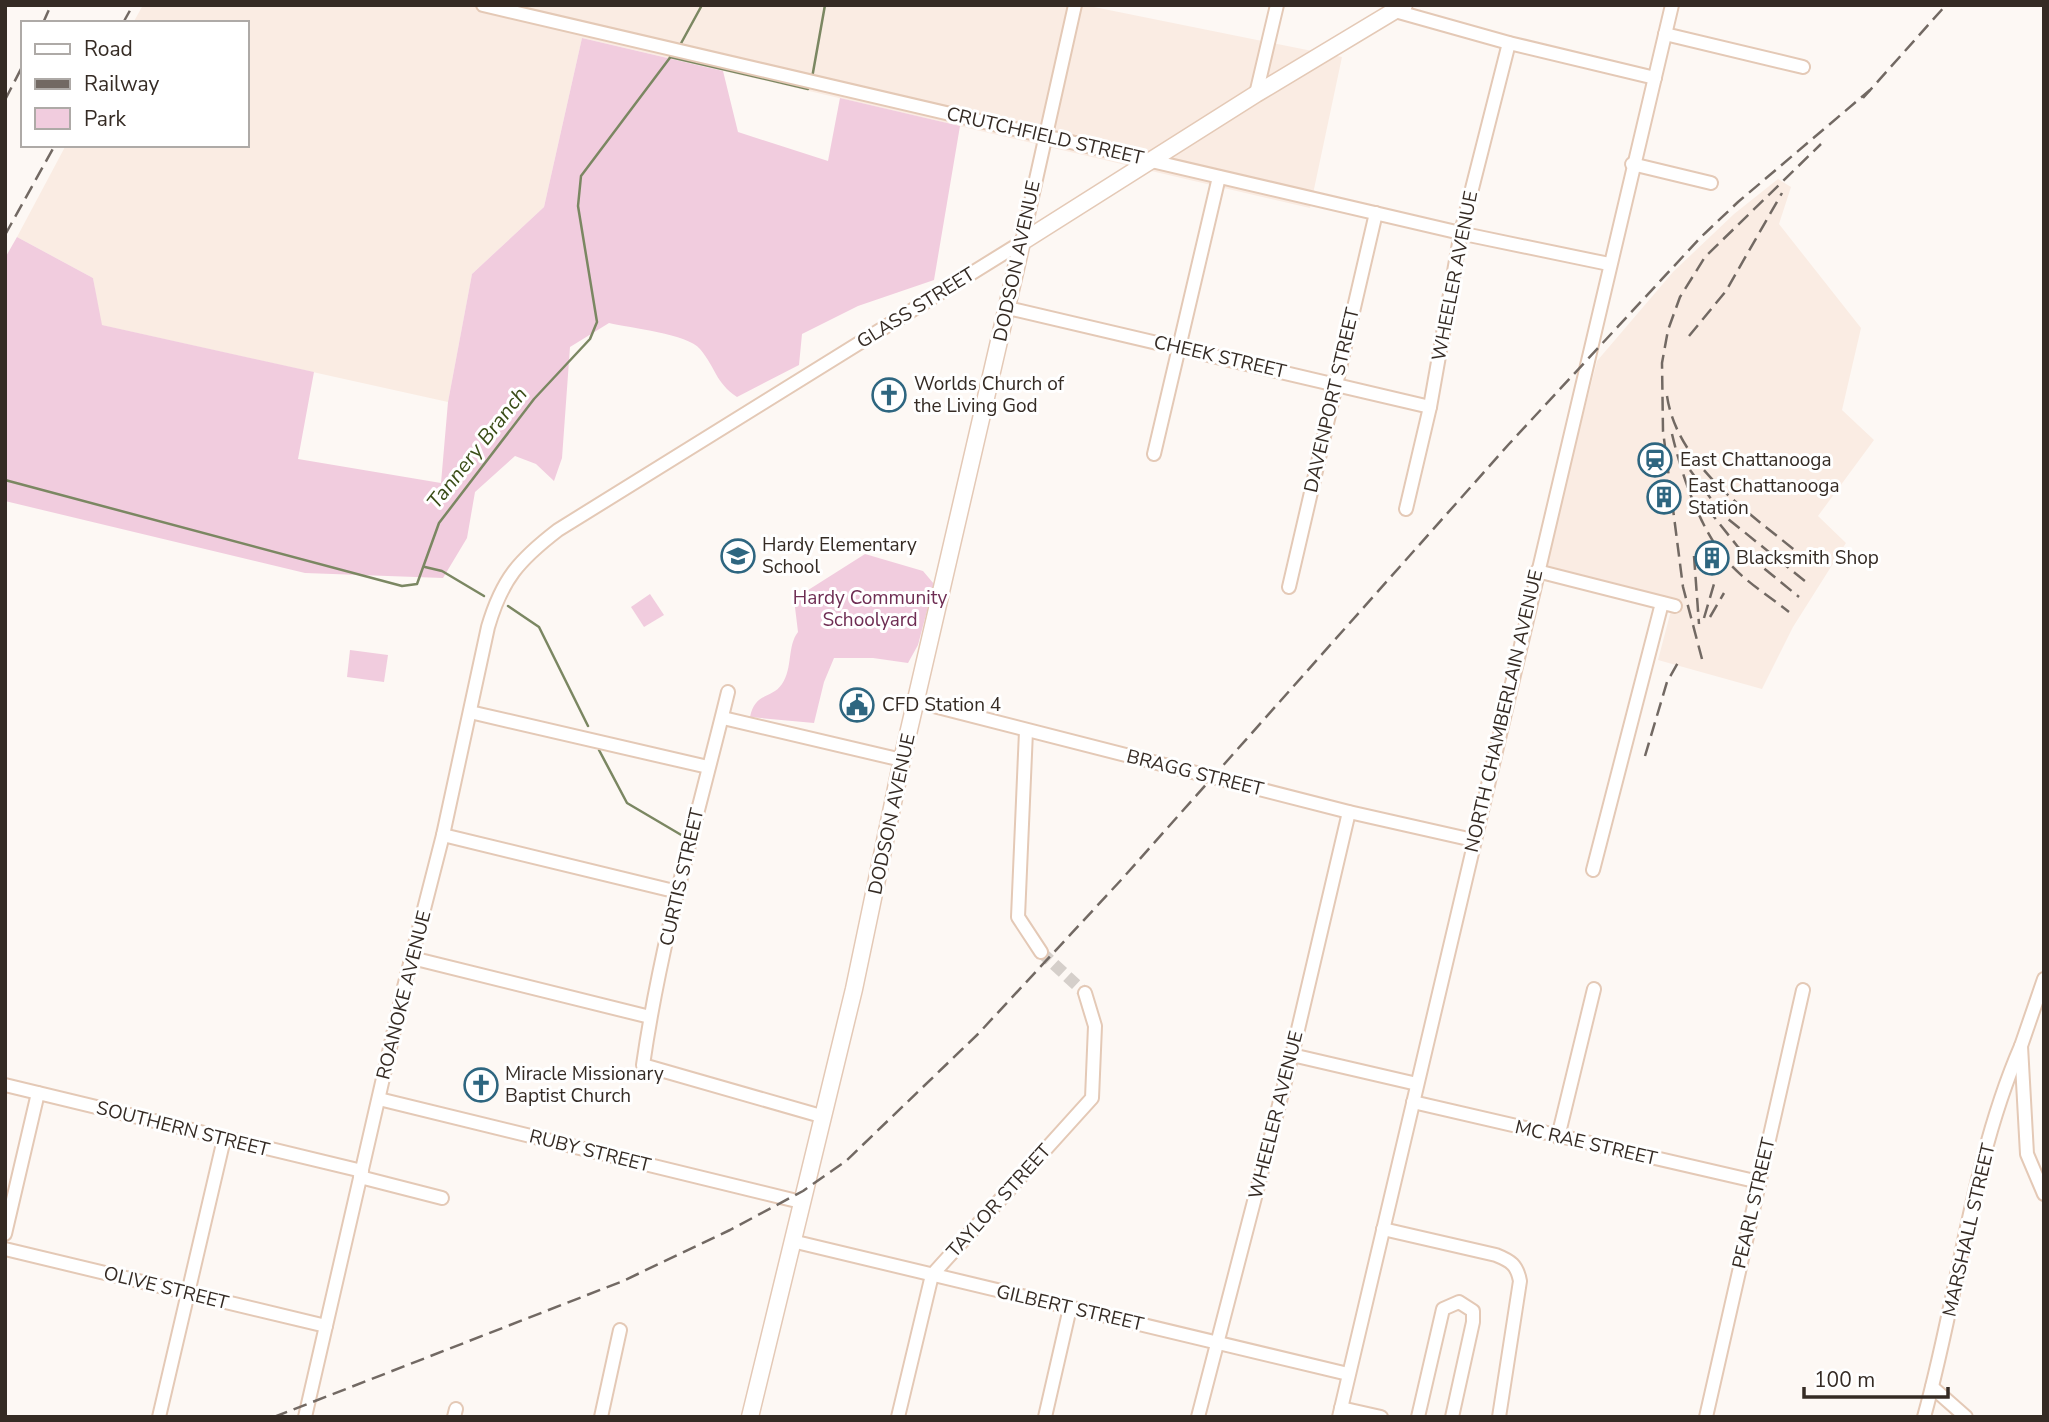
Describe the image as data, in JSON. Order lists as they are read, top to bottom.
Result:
{
  "streets": {
    "main road": ["DODSON AVENUE", "GLASS STREET"],
    "street": [
      "CRUTCHFIELD STREET",
      "WHEELER AVENUE",
      "CHEEK STREET",
      "DAVENPORT STREET",
      "NORTH CHAMBERLAIN AVENUE",
      "BRAGG STREET",
      "CURTIS STREET",
      "ROANOKE AVENUE",
      "SOUTHERN STREET",
      "MC RAE STREET",
      "RUBY STREET",
      "TAYLOR STREET",
      "PEARL STREET",
      "MARSHALL STREET",
      "OLIVE STREET",
      "GILBERT STREET"
    ]
  },
  "crossings": [
    ["CRUTCHFIELD STREET", "DODSON AVENUE"],
    ["CRUTCHFIELD STREET", "WHEELER AVENUE"],
    ["CRUTCHFIELD STREET", "GLASS STREET"],
    ["CRUTCHFIELD STREET", "DAVENPORT STREET"],
    ["CRUTCHFIELD STREET", "NORTH CHAMBERLAIN AVENUE"],
    ["DODSON AVENUE", "GLASS STREET"],
    ["DODSON AVENUE", "CHEEK STREET"],
    ["DODSON AVENUE", "BRAGG STREET"],
    ["DODSON AVENUE", "CURTIS STREET"],
    ["DODSON AVENUE", "RUBY STREET"],
    ["DODSON AVENUE", "GILBERT STREET"],
    ["WHEELER AVENUE", "CHEEK STREET"],
    ["WHEELER AVENUE", "BRAGG STREET"],
    ["WHEELER AVENUE", "GILBERT STREET"],
    ["GLASS STREET", "ROANOKE AVENUE"],
    ["CHEEK STREET", "DAVENPORT STREET"],
    ["NORTH CHAMBERLAIN AVENUE", "BRAGG STREET"],
    ["NORTH CHAMBERLAIN AVENUE", "MC RAE STREET"],
    ["NORTH CHAMBERLAIN AVENUE", "GILBERT STREET"],
    ["ROANOKE AVENUE", "SOUTHERN STREET"],
    ["ROANOKE AVENUE", "RUBY STREET"],
    ["ROANOKE AVENUE", "OLIVE STREET"],
    ["MC RAE STREET", "PEARL STREET"],
    ["TAYLOR STREET", "GILBERT STREET"]
  ],
  "water": ["Tannery Branch"],
  "parks": ["Hardy Community Schoolyard"],
  "places": {
    "church": ["Worlds Church of the Living God", "Miracle Missionary Baptist Church"],
    "station": ["East Chattanooga"],
    "building": ["East Chattanooga Station", "Blacksmith Shop"],
    "school or university": ["Hardy Elementary School"],
    "public building": ["CFD Station 4"]
  },
  "legend": ["Road", "Railway", "Park"],
  "scale_bar": "100 m"
}
